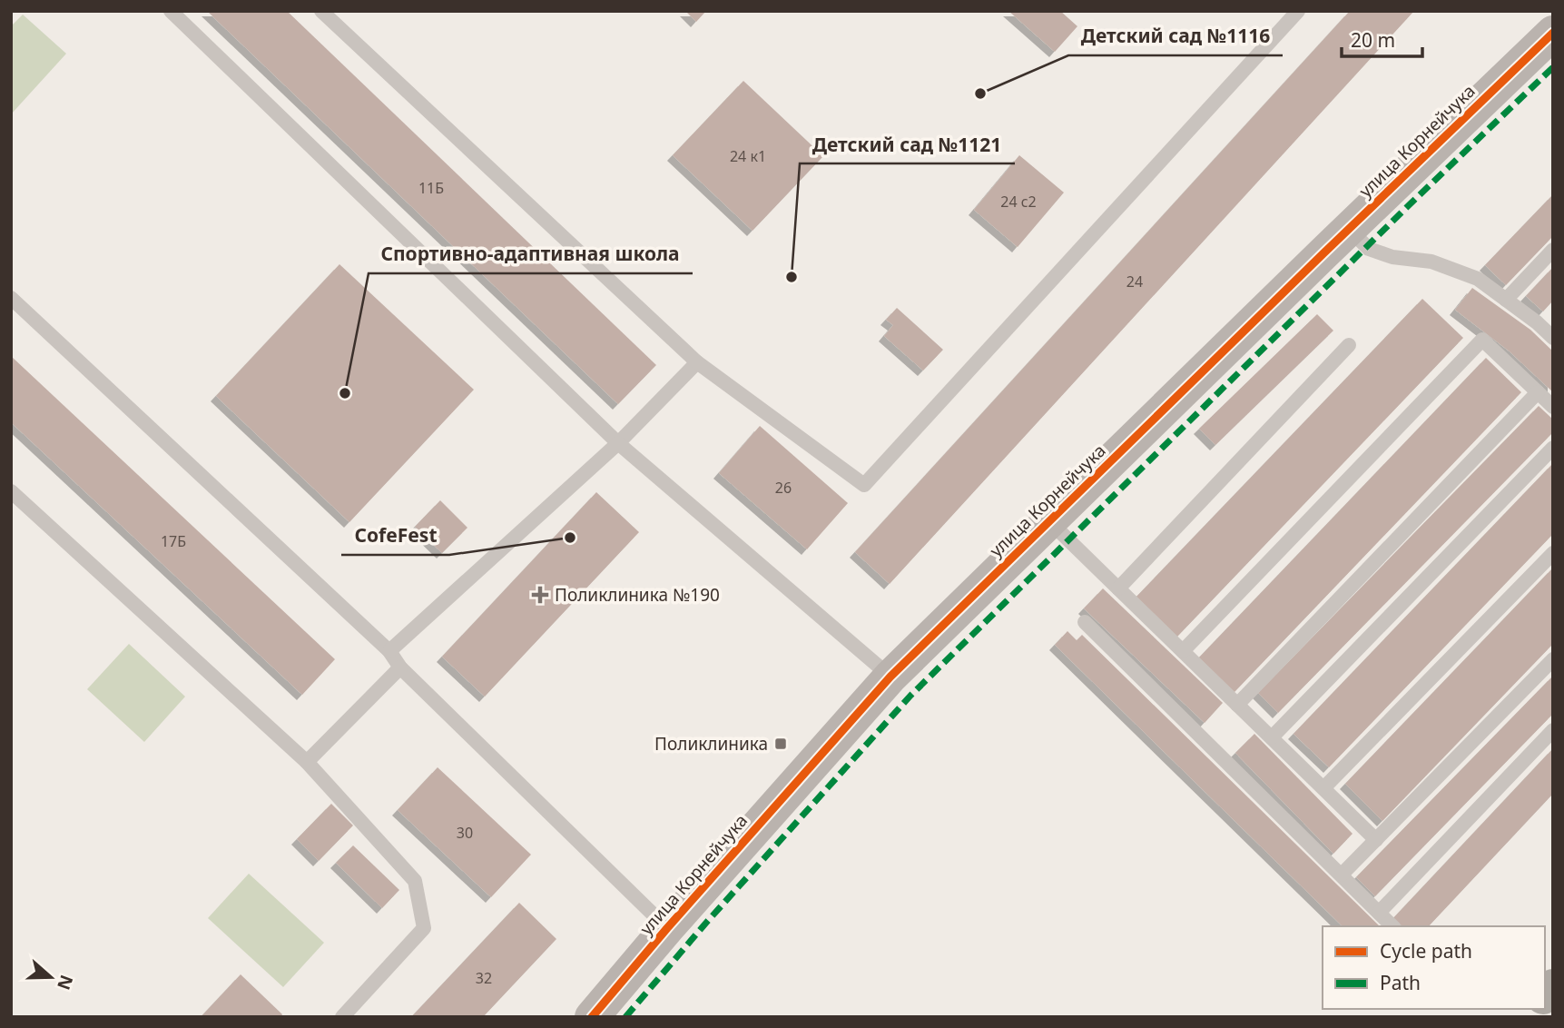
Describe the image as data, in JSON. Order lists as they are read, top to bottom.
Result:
{
  "streets": {
    "street": ["улица Корнейчука"]
  },
  "places": {
    "other": [
      "Детский сад №1116",
      "Детский сад №1121",
      "Спортивно-адаптивная школа",
      "CofeFest"
    ],
    "health": ["Поликлиника №190"],
    "transit": ["Поликлиника"]
  },
  "house_numbers": [
    "24 к1",
    "11Б",
    "24 с2",
    "24",
    "26",
    "17Б",
    "30",
    "32"
  ],
  "legend": ["Cycle path", "Path"],
  "scale_bar": "20 m",
  "north": "right"
}
